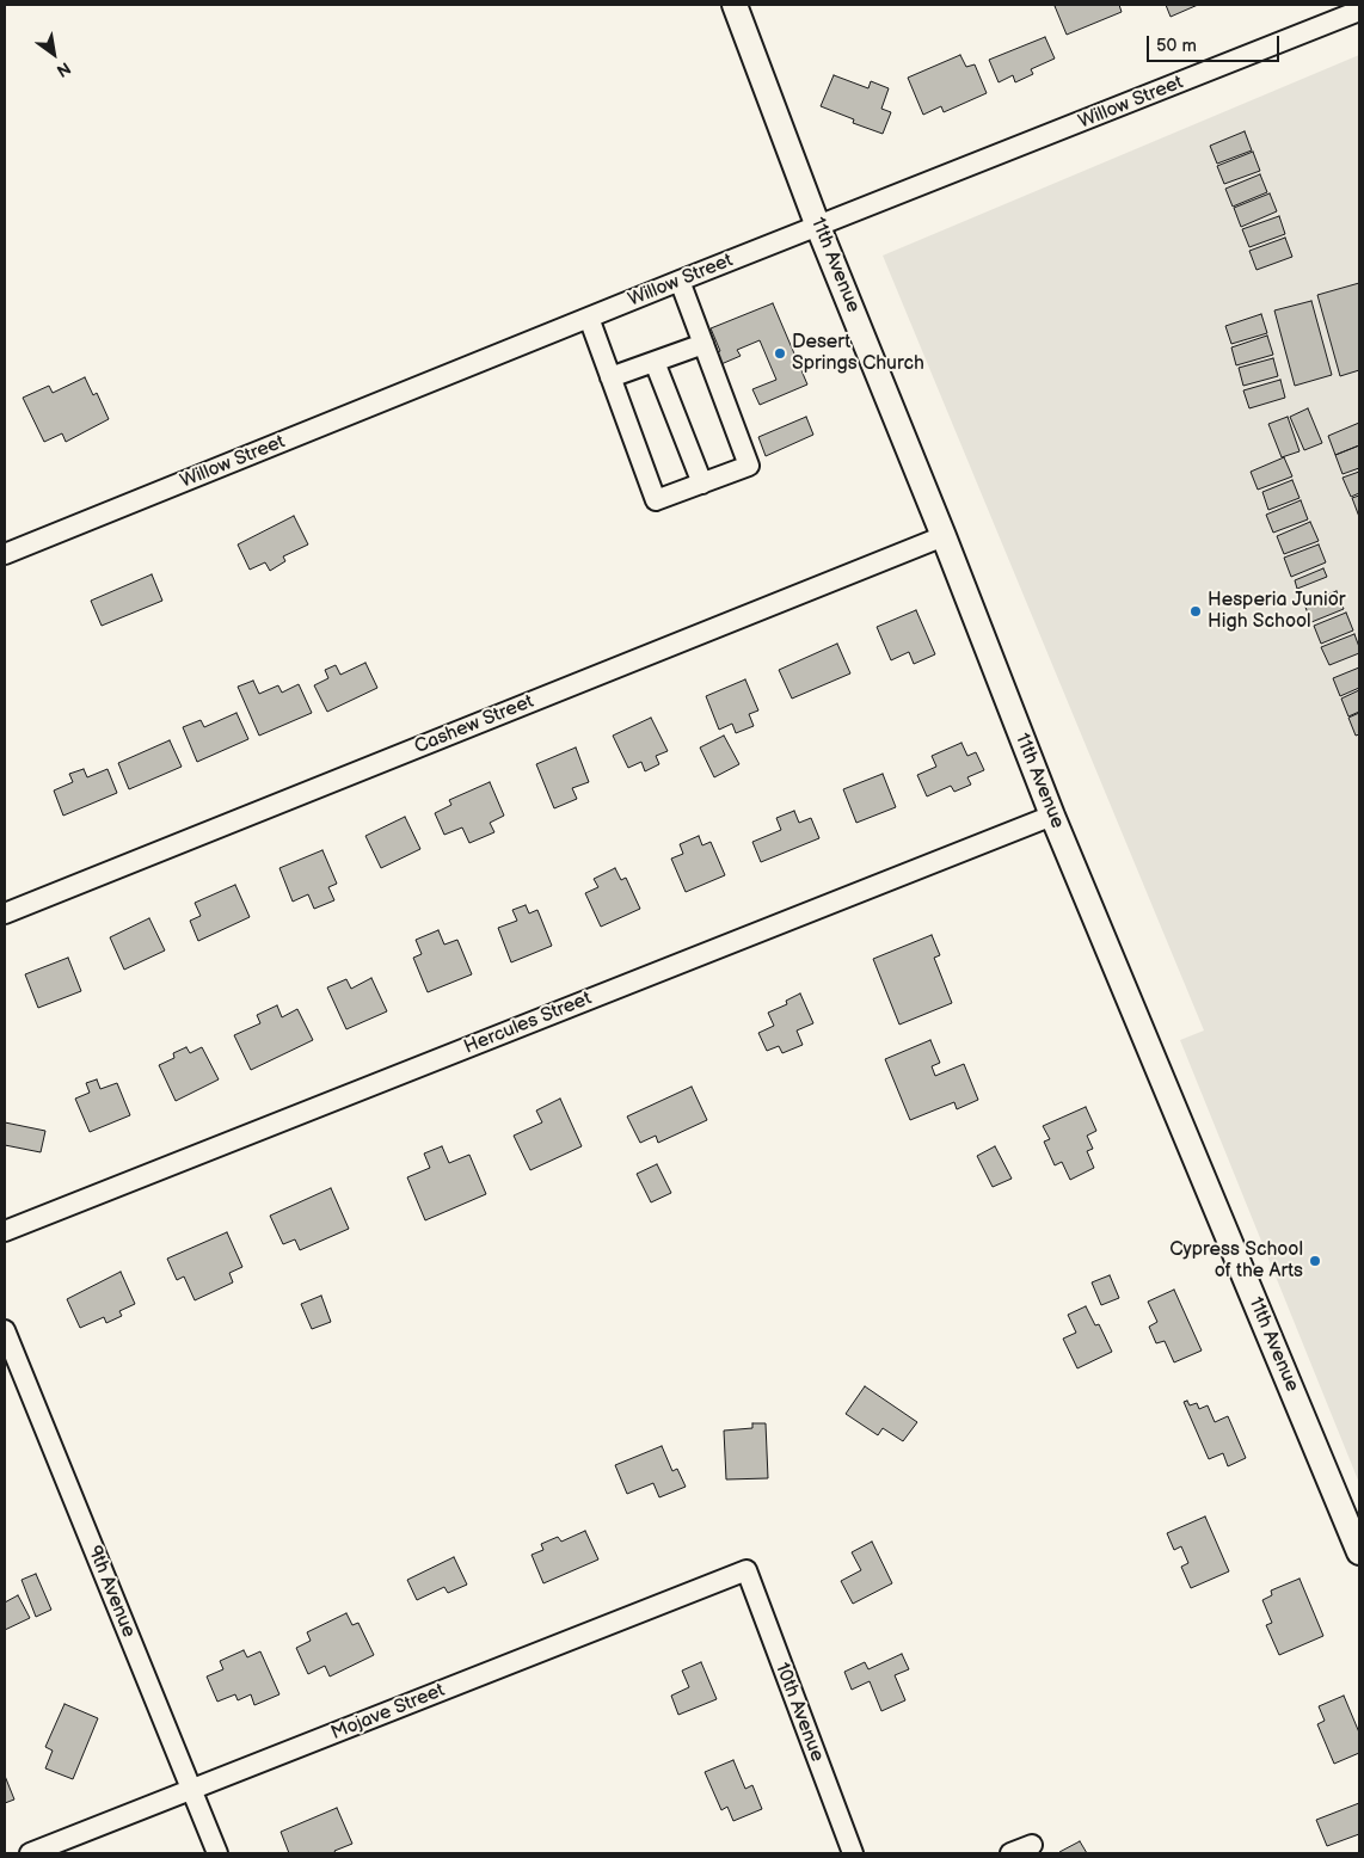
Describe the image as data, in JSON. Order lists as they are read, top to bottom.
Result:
{
  "streets": {
    "main road": ["11th Avenue"],
    "street": [
      "Willow Street",
      "Cashew Street",
      "Hercules Street",
      "9th Avenue",
      "Mojave Street",
      "10th Avenue"
    ]
  },
  "crossings": [
    ["Willow Street", "11th Avenue"],
    ["11th Avenue", "Cashew Street"],
    ["11th Avenue", "Hercules Street"],
    ["9th Avenue", "Mojave Street"],
    ["Mojave Street", "10th Avenue"]
  ],
  "places": ["Desert Springs Church", "Hesperia Junior High School", "Cypress School of the Arts"],
  "scale_bar": "50 m",
  "north": "bottom right"
}
